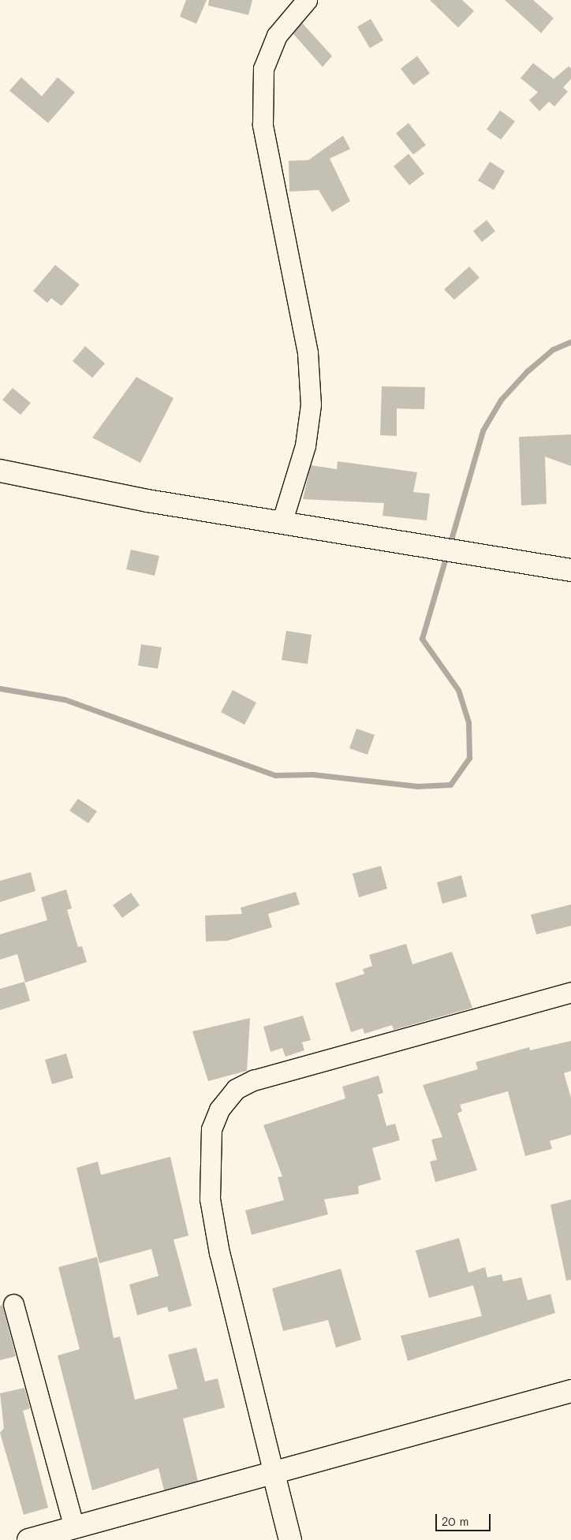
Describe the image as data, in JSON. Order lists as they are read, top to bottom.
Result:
{
  "scale_bar": "20 m"
}
